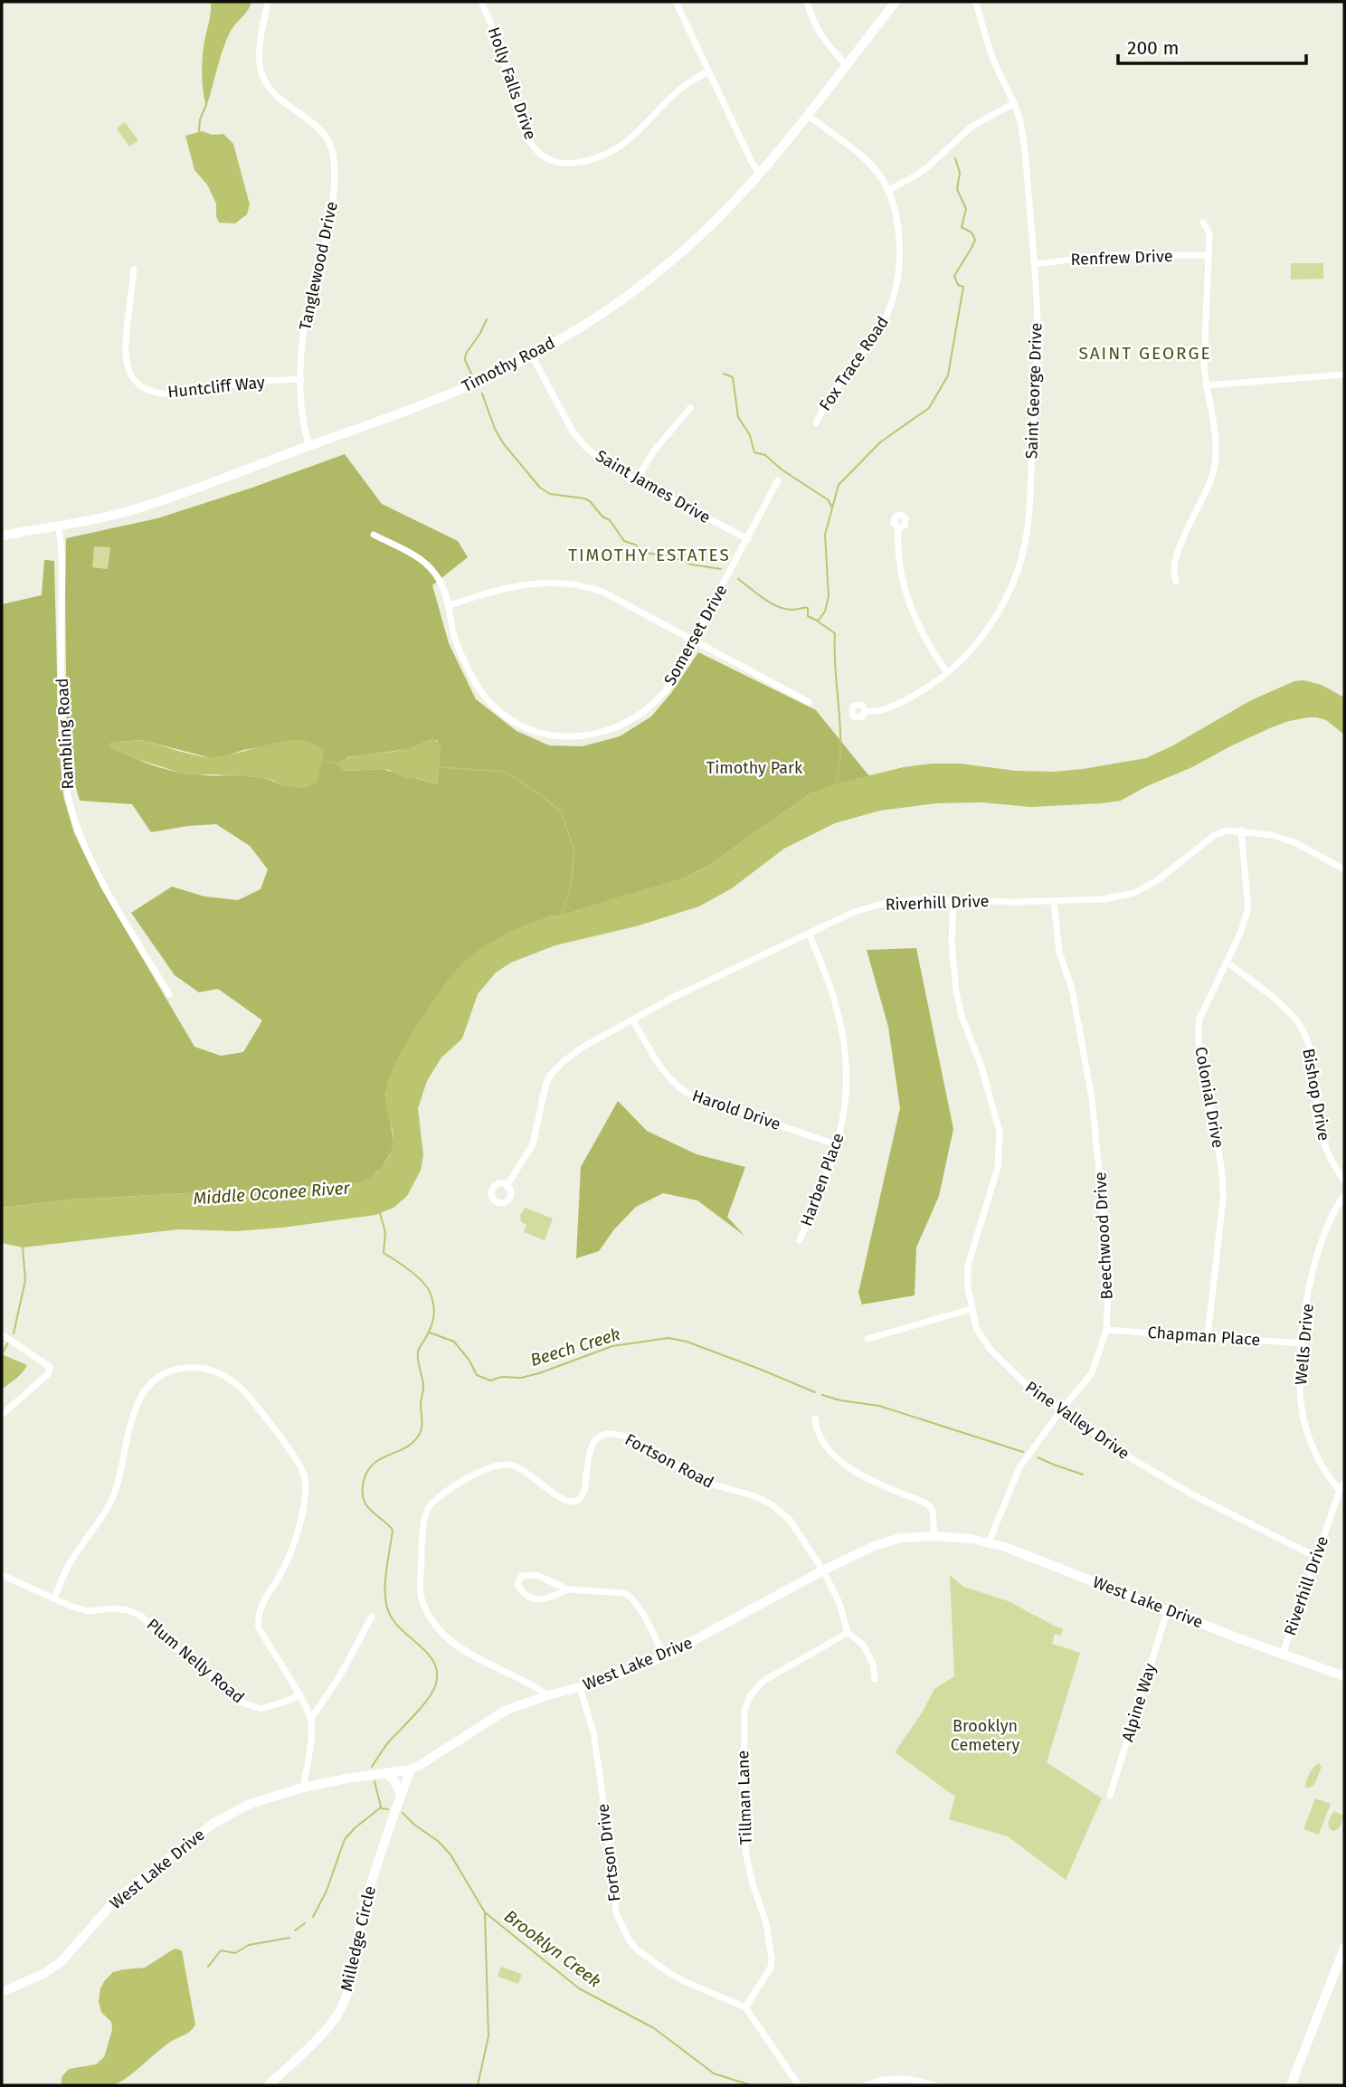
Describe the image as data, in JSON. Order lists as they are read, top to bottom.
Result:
{
  "streets": {
    "main road": ["Timothy Road", "West Lake Drive", "Milledge Circle"],
    "street": [
      "Holly Falls Drive",
      "Renfrew Drive",
      "Tanglewood Drive",
      "Fox Trace Road",
      "Huntcliff Way",
      "Saint George Drive",
      "Saint James Drive",
      "Somerset Drive",
      "Rambling Road",
      "Riverhill Drive",
      "Bishop Drive",
      "Colonial Drive",
      "Harold Drive",
      "Harben Place",
      "Beechwood Drive",
      "Chapman Place",
      "Wells Drive",
      "Pine Valley Drive",
      "Fortson Road",
      "Plum Nelly Road",
      "Alpine Way",
      "Tillman Lane",
      "Fortson Drive"
    ]
  },
  "crossings": [
    ["Renfrew Drive", "Saint George Drive"],
    ["Tanglewood Drive", "Timothy Road"],
    ["Tanglewood Drive", "Huntcliff Way"],
    ["Fox Trace Road", "Timothy Road"],
    ["Timothy Road", "Saint James Drive"],
    ["Timothy Road", "Rambling Road"],
    ["Saint James Drive", "Somerset Drive"],
    ["Riverhill Drive", "Colonial Drive"],
    ["Riverhill Drive", "Harold Drive"],
    ["Riverhill Drive", "Harben Place"],
    ["Riverhill Drive", "Beechwood Drive"],
    ["Riverhill Drive", "Wells Drive"],
    ["Riverhill Drive", "Pine Valley Drive"],
    ["Riverhill Drive", "West Lake Drive"],
    ["Bishop Drive", "Colonial Drive"],
    ["Colonial Drive", "Chapman Place"],
    ["Harold Drive", "Harben Place"],
    ["Beechwood Drive", "Chapman Place"],
    ["Beechwood Drive", "Pine Valley Drive"],
    ["Beechwood Drive", "West Lake Drive"],
    ["Chapman Place", "Wells Drive"],
    ["Fortson Road", "West Lake Drive"],
    ["West Lake Drive", "Alpine Way"],
    ["West Lake Drive", "Fortson Drive"],
    ["West Lake Drive", "Milledge Circle"],
    ["Tillman Lane", "Fortson Drive"]
  ],
  "districts": ["SAINT GEORGE", "TIMOTHY ESTATES"],
  "water": ["Middle Oconee River", "Beech Creek", "Brooklyn Creek"],
  "parks": ["Timothy Park", "Brooklyn Cemetery"],
  "scale_bar": "200 m"
}
